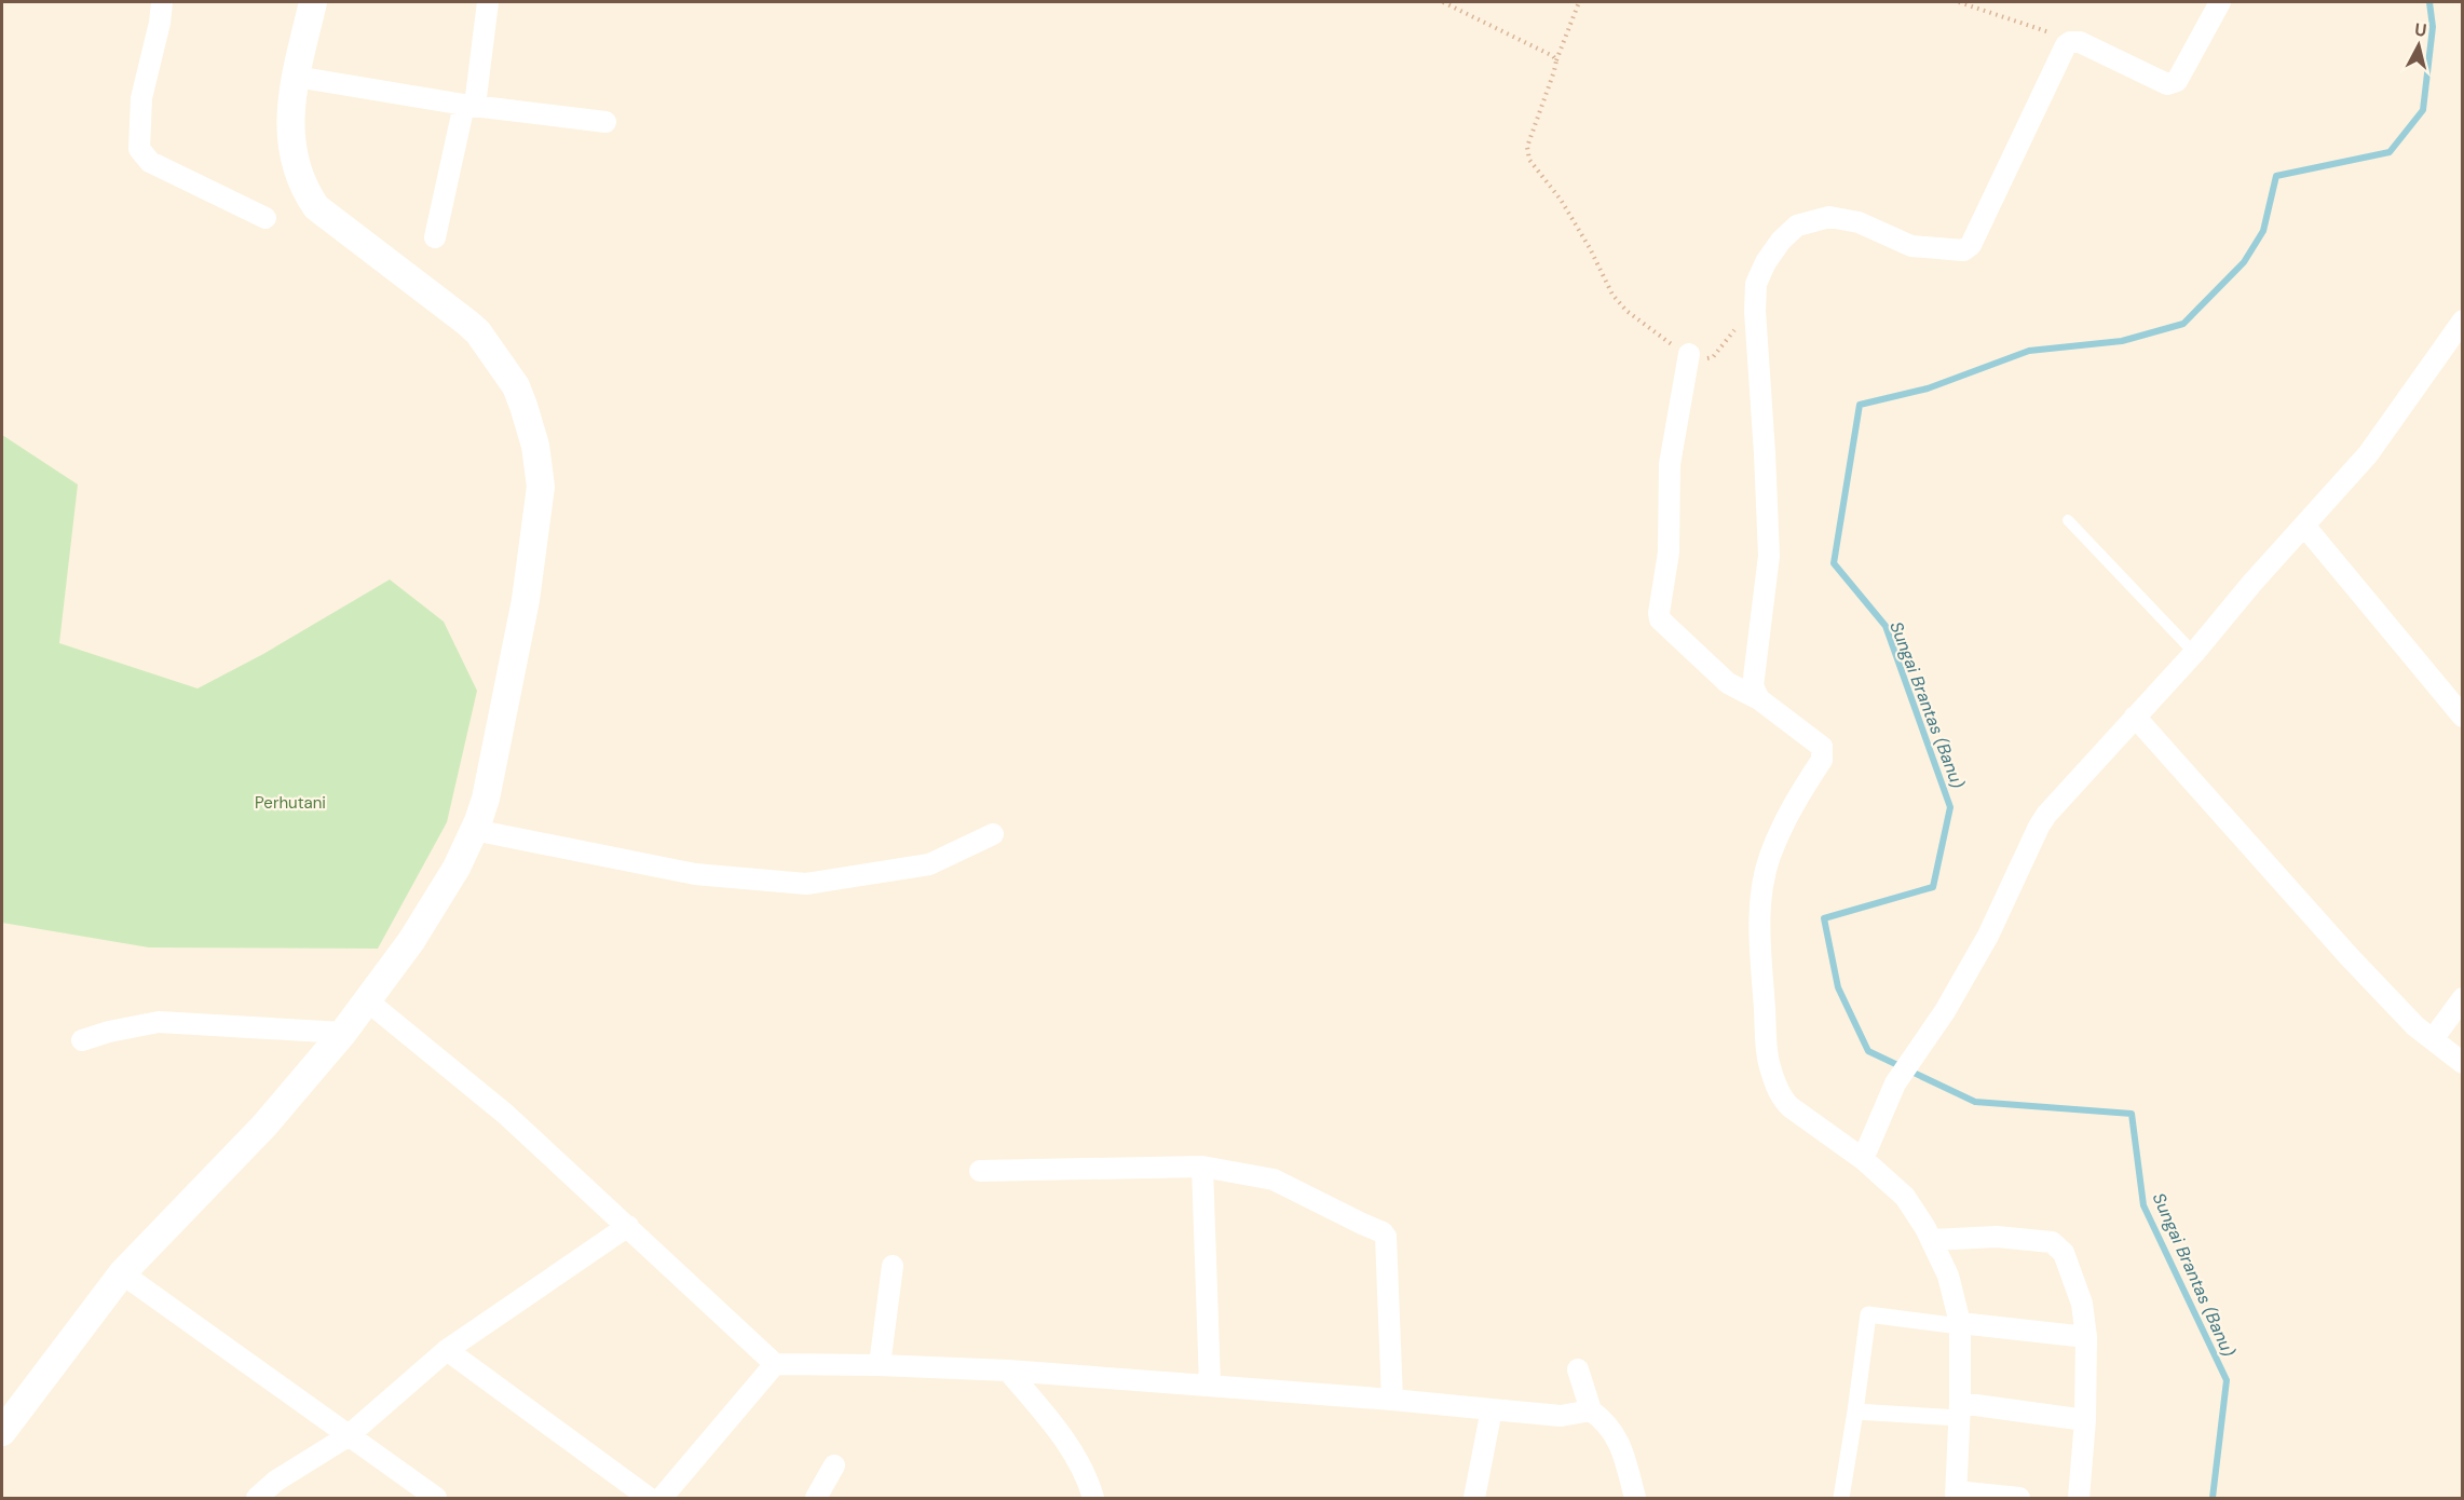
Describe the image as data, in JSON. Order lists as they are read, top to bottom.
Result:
{
  "water": ["Sungai Brantas (Banu)"],
  "parks": ["Perhutani"],
  "north": "top"
}
